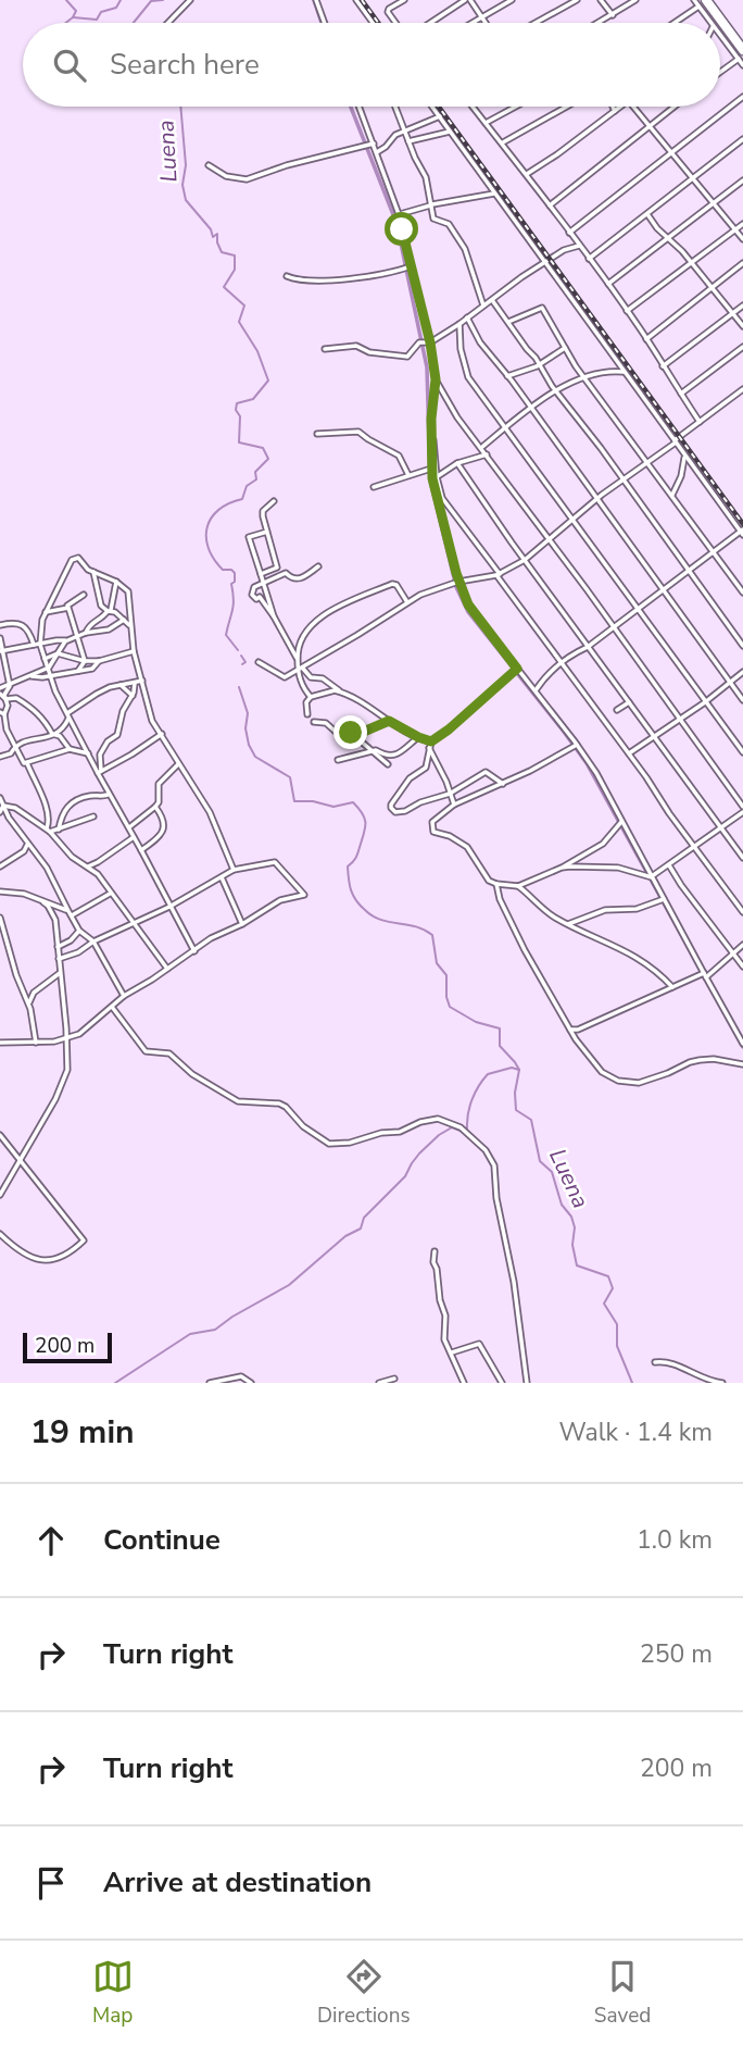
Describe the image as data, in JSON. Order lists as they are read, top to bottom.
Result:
{
  "water": ["Luena"],
  "scale_bar": "200 m",
  "page": {
    "search": "Search here",
    "scale": "200 m",
    "heading": ["19 min", "Walk · 1.4 km"],
    "list": [
      ["Continue", "1.0 km"],
      ["Turn right", "250 m"],
      ["Turn right", "200 m"],
      "Arrive at destination"
    ],
    "nav": ["Map", "Directions", "Saved"]
  }
}
